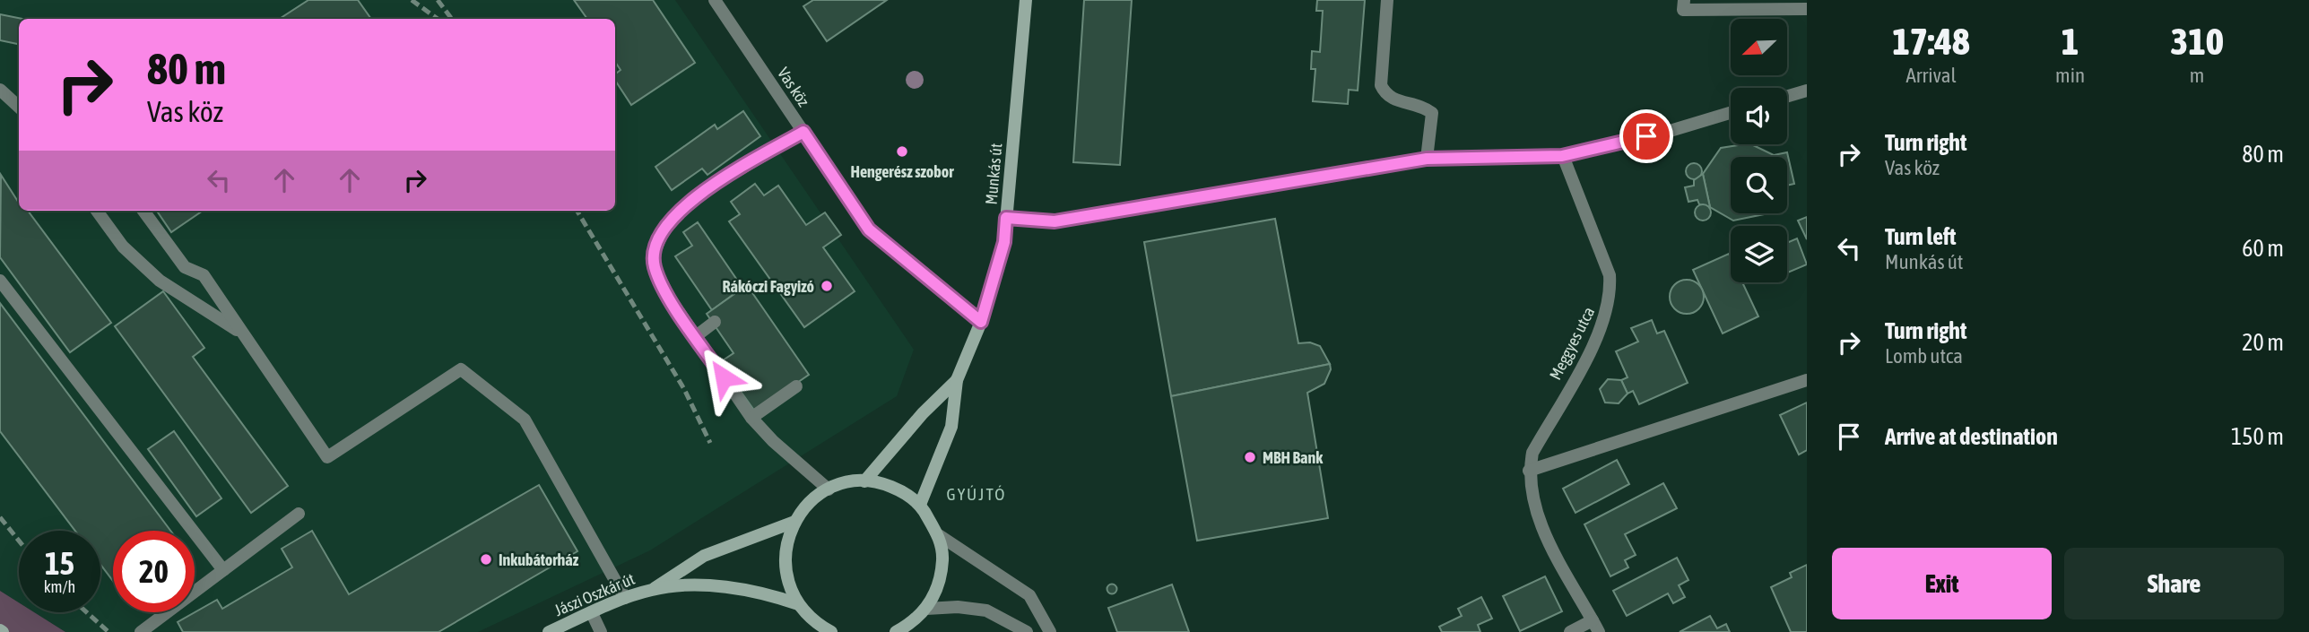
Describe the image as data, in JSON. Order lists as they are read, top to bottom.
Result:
{
  "streets": {
    "main road": ["Munkás út", "Jászi Oszkár út"],
    "street": ["Vas köz", "Meggyes utca"]
  },
  "crossings": [
    ["Vas köz", "Munkás út"]
  ],
  "districts": ["GYÚJTÓ"],
  "places": [
    "Hengerész szobor",
    "Rákóczi Fagyizó",
    "MBH Bank",
    "Inkubátorház"
  ],
  "north": "bottom left",
  "page": {
    "eta": [
      "17:48",
      "Arrival",
      "1",
      "min",
      "310",
      "m"
    ],
    "turn": ["80 m", "Vas köz"],
    "list": [
      {
        "name": "Turn right",
        "note": "Vas köz",
        "value": "80 m"
      },
      {
        "name": "Turn left",
        "note": "Munkás út",
        "value": "60 m"
      },
      {
        "name": "Turn right",
        "note": "Lomb utca",
        "value": "20 m"
      },
      {
        "name": "Arrive at destination",
        "value": "150 m"
      }
    ],
    "speed": "15 km/h",
    "limit": "20",
    "buttons": ["Exit", "Share"]
  }
}
